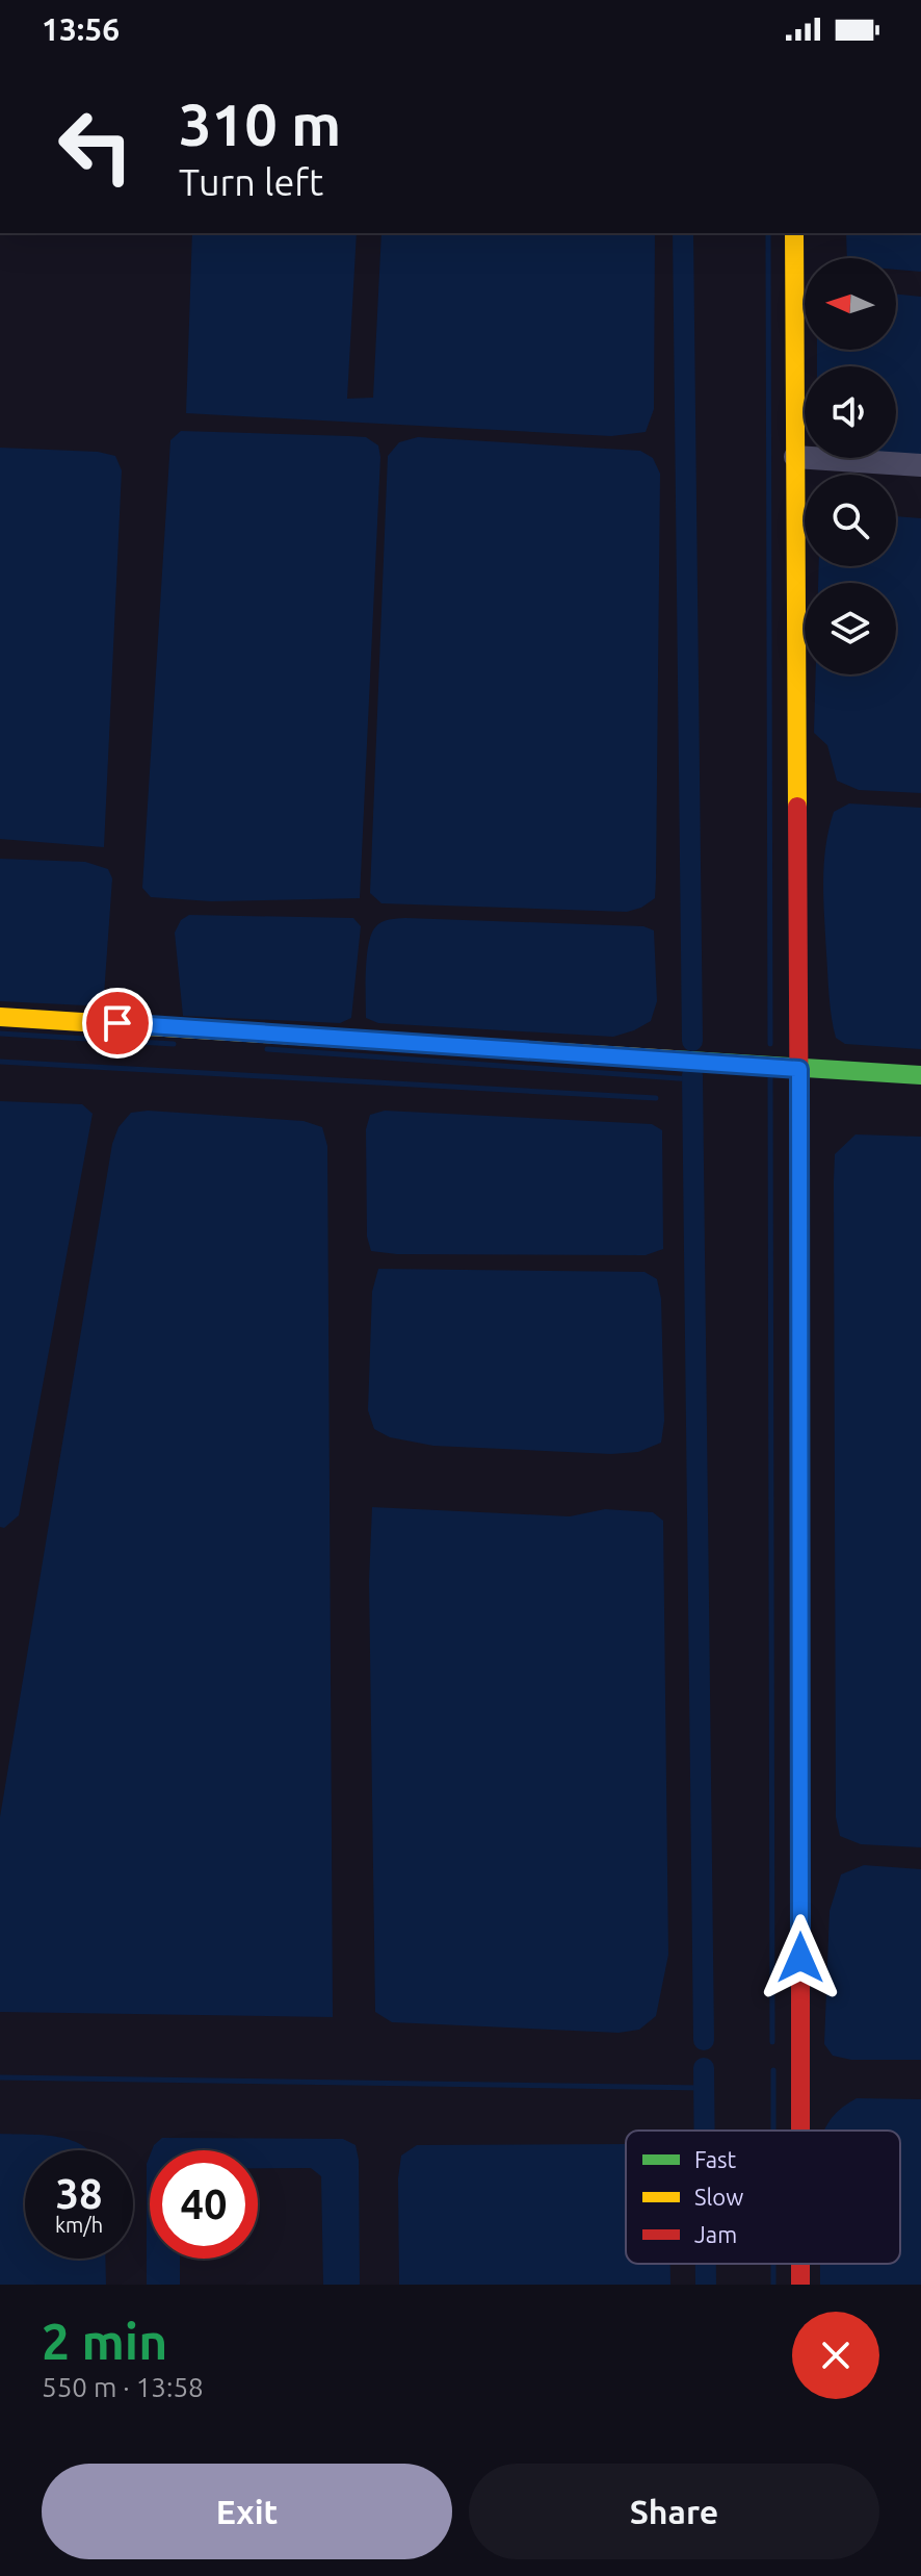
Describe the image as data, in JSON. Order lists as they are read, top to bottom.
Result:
{
  "legend": ["Fast", "Slow", "Jam"],
  "north": "left",
  "page": {
    "status": "13:56",
    "turn": ["310 m", "Turn left"],
    "speed": "38 km/h",
    "limit": "40",
    "heading": ["2 min", "550 m · 13:58"],
    "buttons": ["Exit", "Share"]
  }
}
